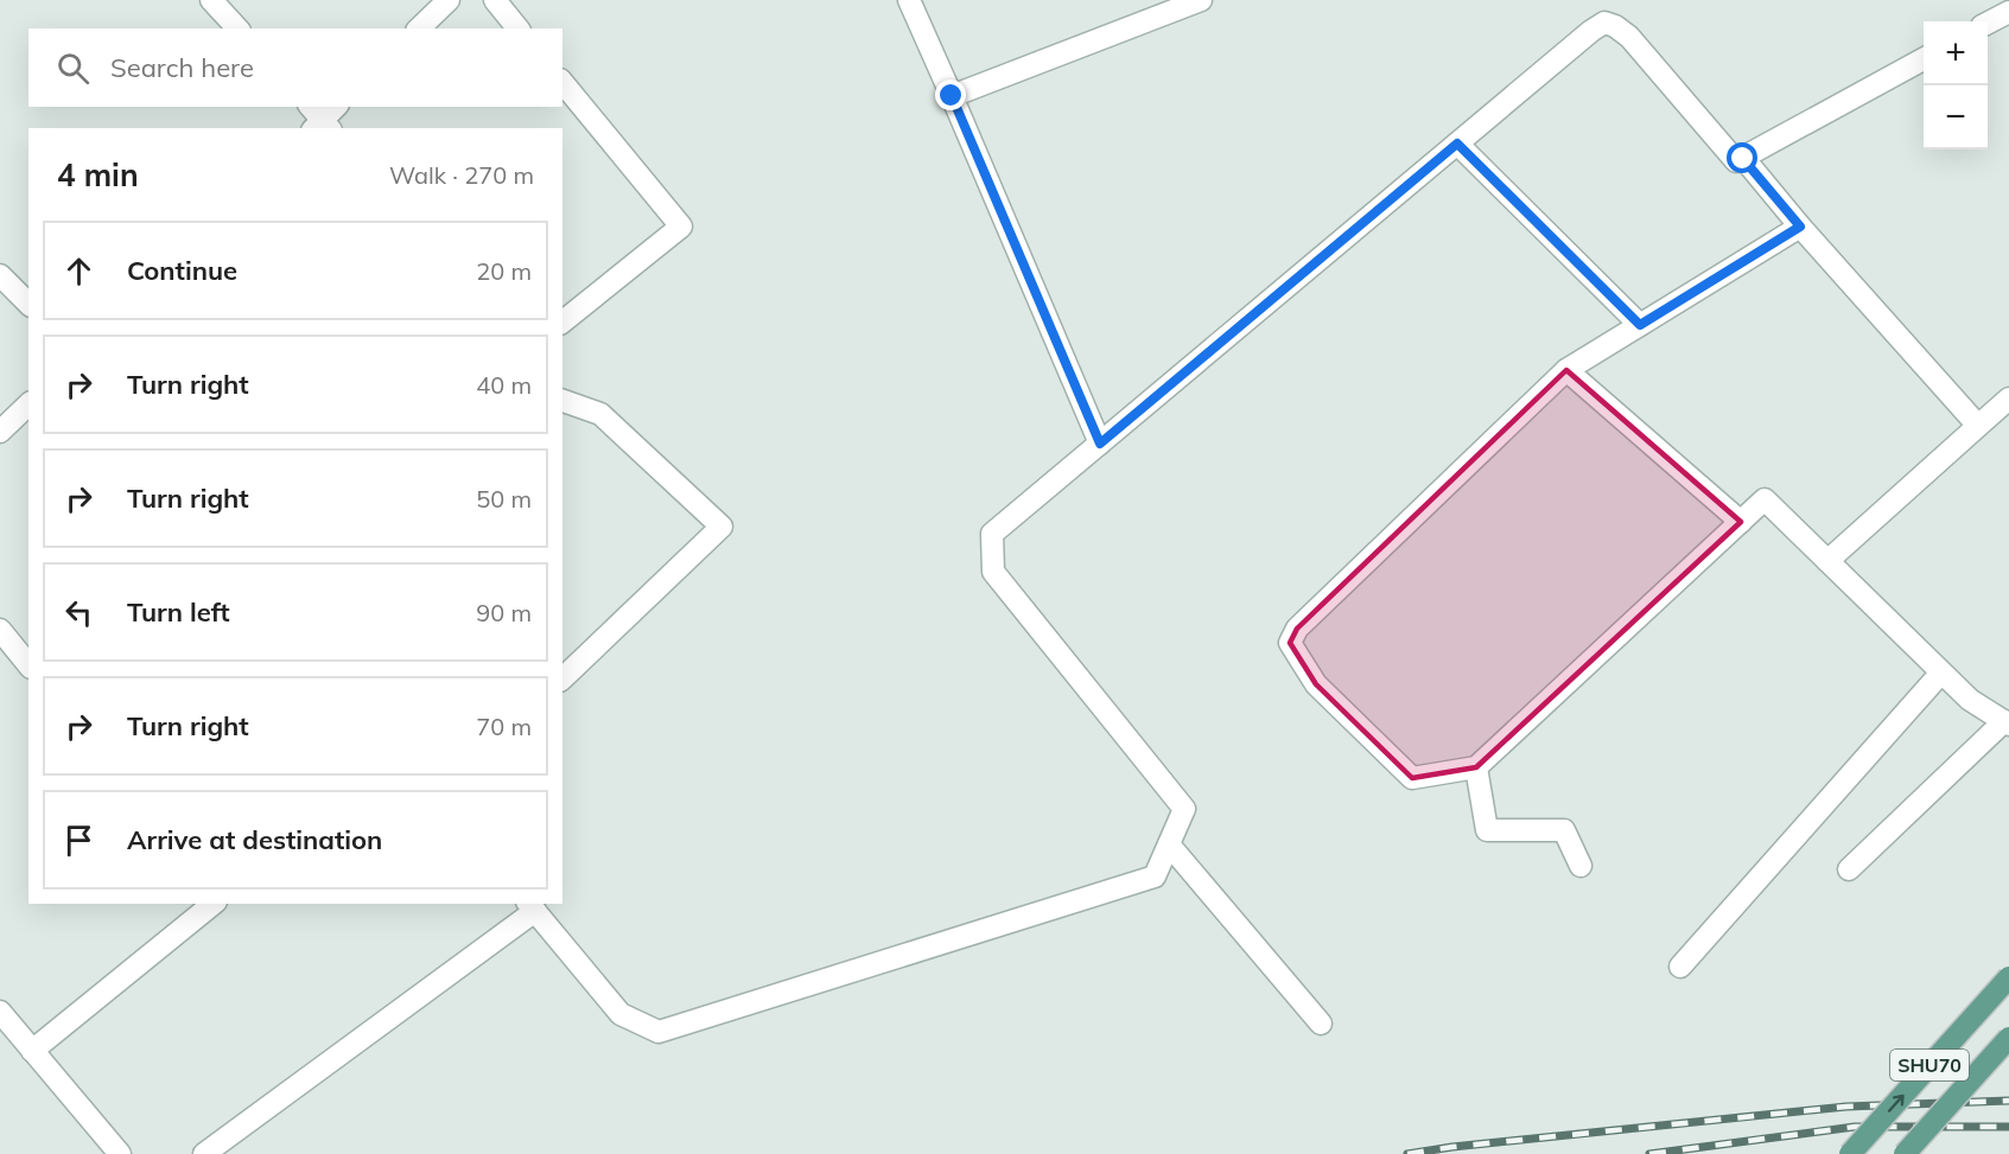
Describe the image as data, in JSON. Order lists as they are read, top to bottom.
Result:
{
  "streets": {
    "main road": ["SHU70"]
  },
  "page": {
    "map_buttons": ["+", "−"],
    "search": "Search here",
    "heading": ["4 min", "Walk · 270 m"],
    "list": [
      ["Continue", "20 m"],
      ["Turn right", "40 m"],
      ["Turn right", "50 m"],
      ["Turn left", "90 m"],
      ["Turn right", "70 m"],
      "Arrive at destination"
    ]
  }
}
